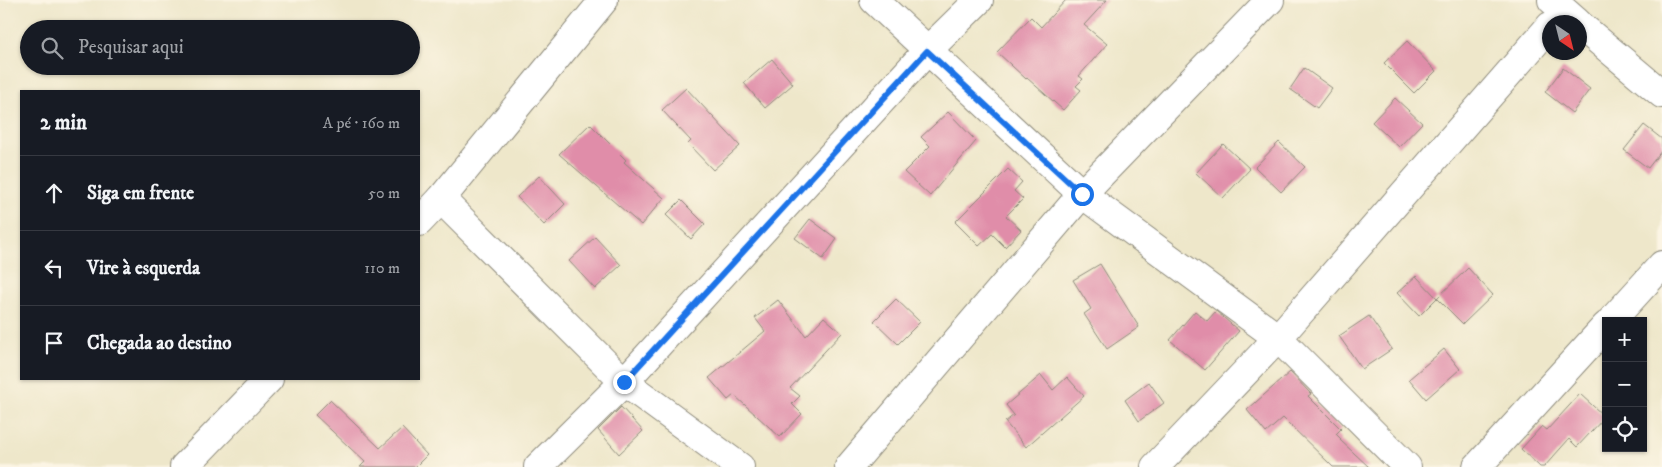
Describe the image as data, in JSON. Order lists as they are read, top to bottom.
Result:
{
  "north": "bottom right",
  "page": {
    "search": "Pesquisar aqui",
    "heading": ["2 min", "A pé · 160 m"],
    "list": [
      ["Siga em frente", "50 m"],
      ["Vire à esquerda", "110 m"],
      "Chegada ao destino"
    ],
    "map_buttons": ["+", "−"]
  }
}
